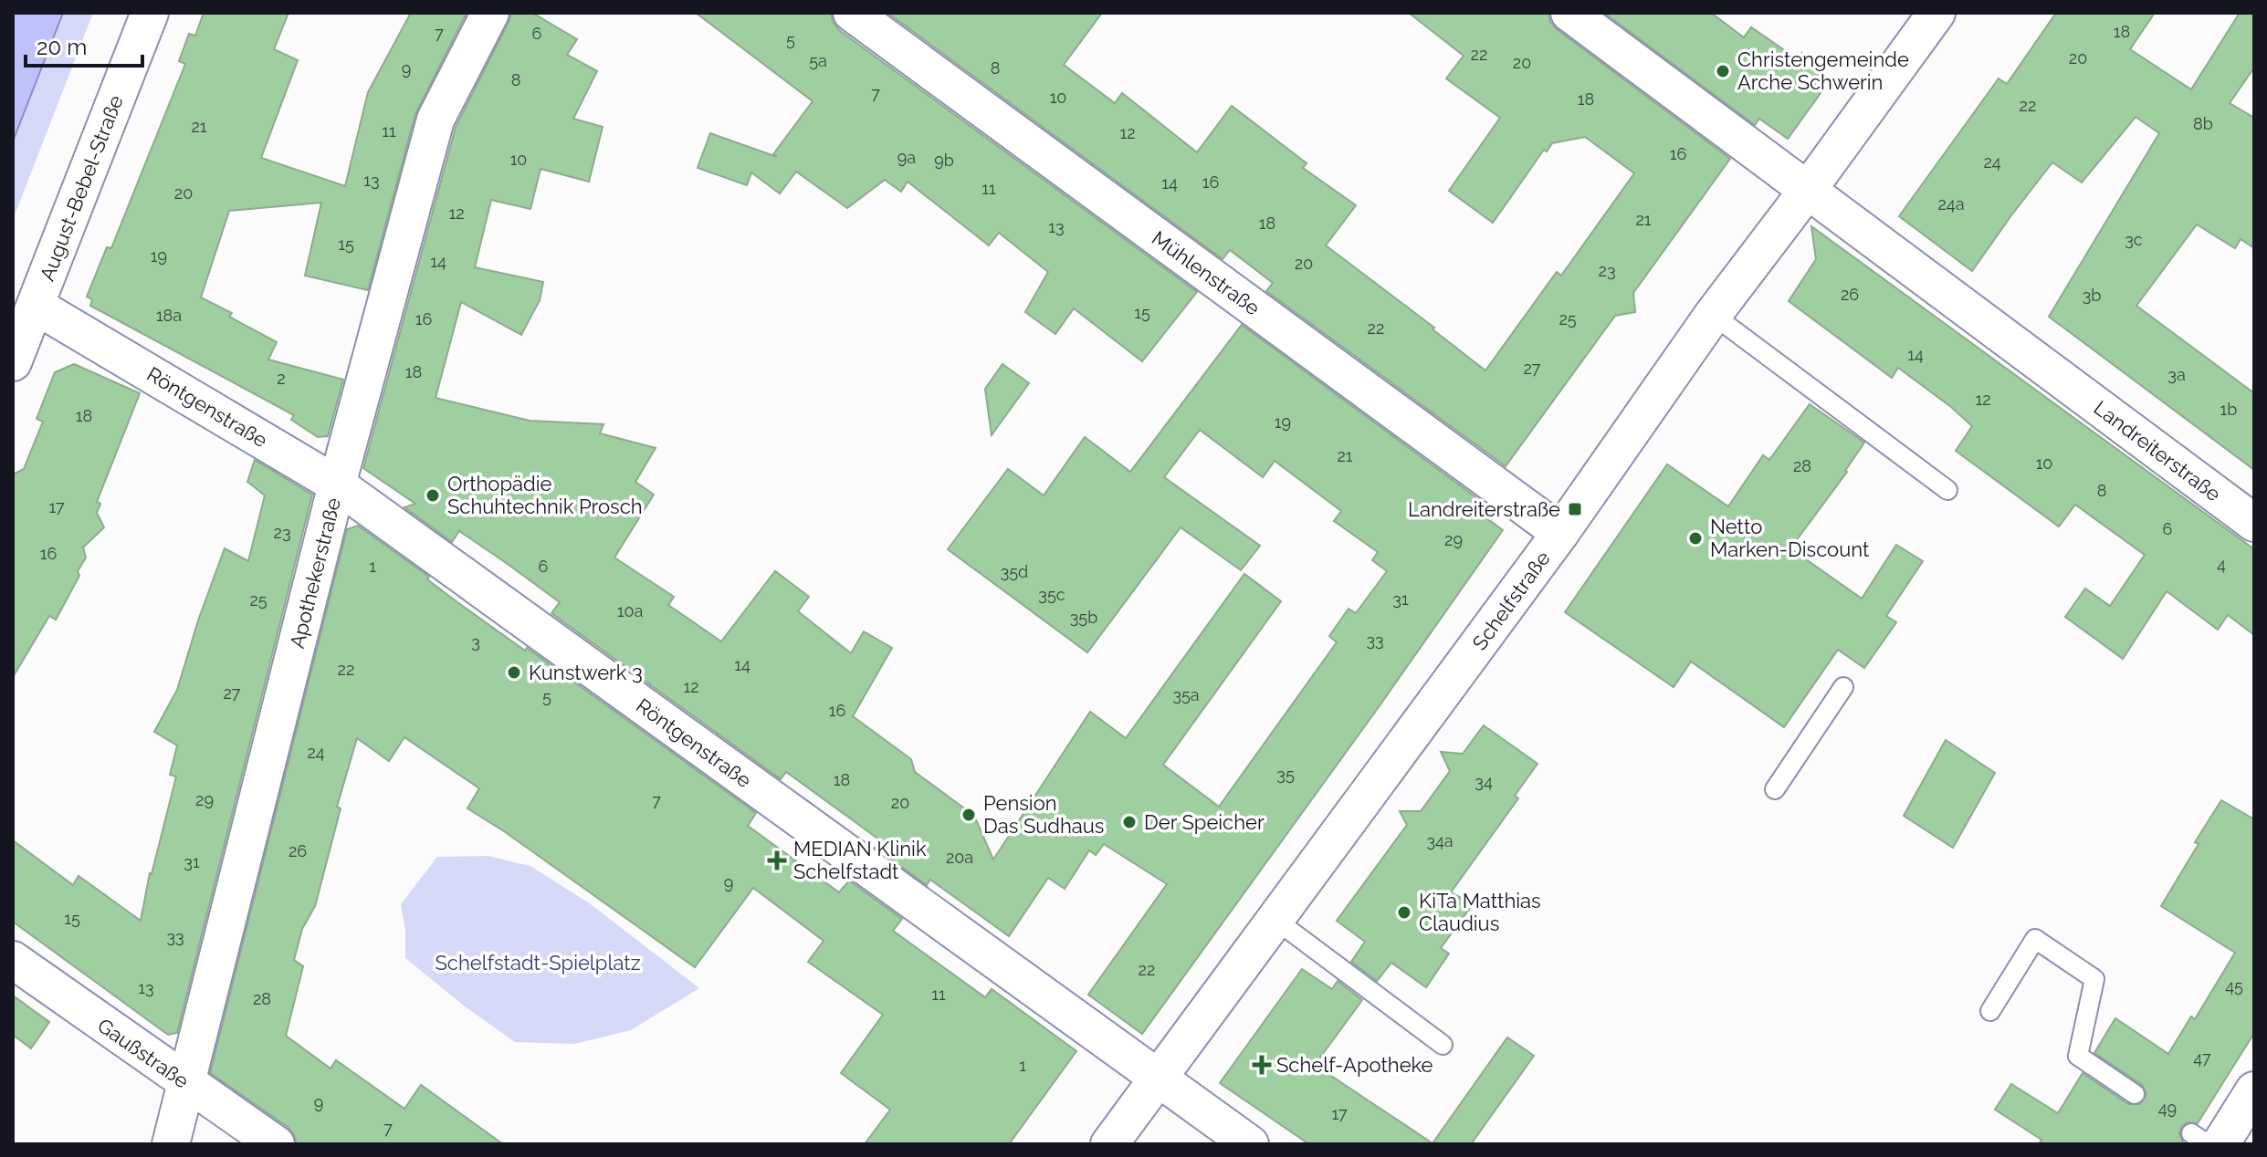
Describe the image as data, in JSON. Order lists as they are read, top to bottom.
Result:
{
  "streets": {
    "street": [
      "August-Bebel-Straße",
      "Mühlenstraße",
      "Röntgenstraße",
      "Landreiterstraße",
      "Apothekerstraße",
      "Schelfstraße",
      "Gaußstraße"
    ]
  },
  "crossings": [
    ["August-Bebel-Straße", "Röntgenstraße"],
    ["Mühlenstraße", "Schelfstraße"],
    ["Röntgenstraße", "Apothekerstraße"],
    ["Röntgenstraße", "Schelfstraße"],
    ["Landreiterstraße", "Schelfstraße"],
    ["Apothekerstraße", "Gaußstraße"]
  ],
  "parks": ["Schelfstadt-Spielplatz"],
  "places": {
    "other": [
      "Christengemeinde Arche Schwerin",
      "Orthopädie Schuhtechnik Prosch",
      "Netto Marken-Discount",
      "Kunstwerk 3",
      "Pension Das Sudhaus",
      "Der Speicher",
      "KiTa Matthias Claudius"
    ],
    "transit": ["Landreiterstraße"],
    "health": ["MEDIAN Klinik Schelfstadt", "Schelf-Apotheke"]
  },
  "house_numbers": [
    "18",
    "7",
    "6",
    "5",
    "22",
    "20",
    "5a",
    "20",
    "8",
    "9",
    "8",
    "7",
    "10",
    "18",
    "22",
    "8b",
    "21",
    "11",
    "12",
    "16",
    "9a",
    "10",
    "9b",
    "24",
    "13",
    "16",
    "14",
    "11",
    "20",
    "24a",
    "12",
    "21",
    "18",
    "13",
    "3c",
    "15",
    "19",
    "14",
    "20",
    "23",
    "26",
    "3b",
    "15",
    "18a",
    "16",
    "25",
    "22",
    "14",
    "27",
    "18",
    "3a",
    "2",
    "12",
    "1b",
    "18",
    "19",
    "21",
    "10",
    "28",
    "8",
    "17",
    "6",
    "23",
    "29",
    "16",
    "4",
    "1",
    "6",
    "35d",
    "35c",
    "31",
    "25",
    "10a",
    "35b",
    "33",
    "3",
    "14",
    "22",
    "12",
    "27",
    "35a",
    "5",
    "16",
    "24",
    "35",
    "18",
    "34",
    "29",
    "7",
    "20",
    "34a",
    "26",
    "20a",
    "31",
    "9",
    "15",
    "33",
    "22",
    "45",
    "13",
    "11",
    "28",
    "47",
    "1",
    "9",
    "49",
    "17",
    "7"
  ],
  "scale_bar": "20 m"
}
